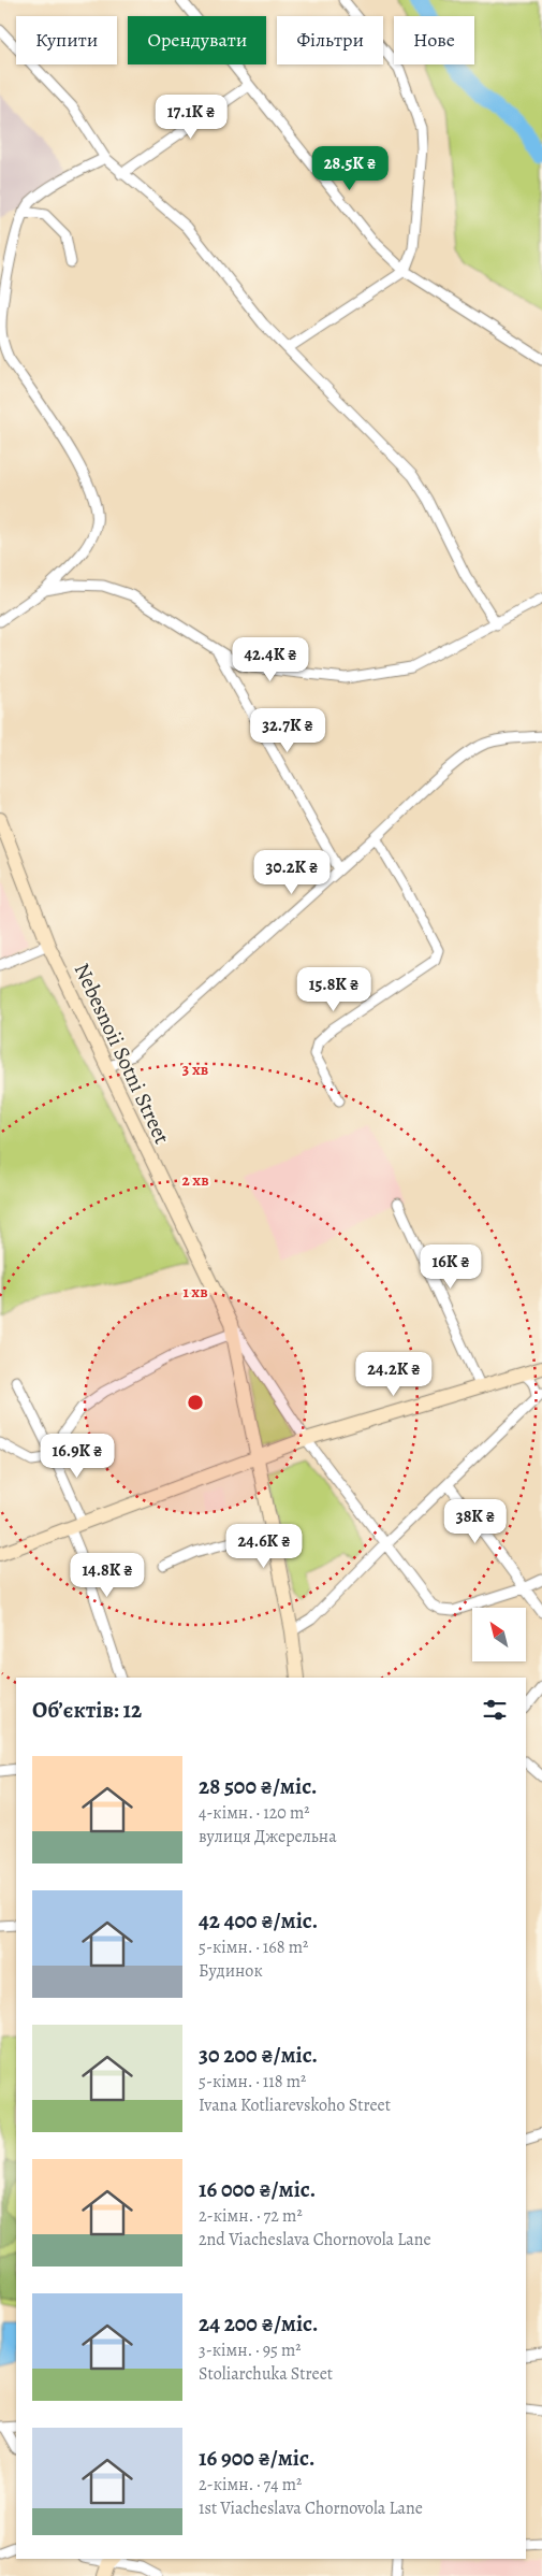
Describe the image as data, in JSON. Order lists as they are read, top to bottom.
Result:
{
  "streets": {
    "street": ["Nebesnoii Sotni Street"]
  },
  "north": "top left",
  "page": {
    "chip": [
      "Купити",
      "Орендувати",
      "Фільтри",
      "Нове"
    ],
    "price": [
      "17.1K ₴",
      "28.5K ₴",
      "42.4K ₴",
      "32.7K ₴",
      "30.2K ₴",
      "15.8K ₴",
      "16K ₴",
      "24.2K ₴",
      "16.9K ₴",
      "38K ₴",
      "24.6K ₴",
      "14.8K ₴"
    ],
    "heading": "Об’єктів: 12",
    "list": [
      {
        "name": "28 500 ₴/міс.",
        "note": "4-кімн. · 120 m² · вулиця Джерельна"
      },
      {
        "name": "42 400 ₴/міс.",
        "note": "5-кімн. · 168 m² · Будинок"
      },
      {
        "name": "30 200 ₴/міс.",
        "note": "5-кімн. · 118 m² · Ivana Kotliarevskoho Street"
      },
      {
        "name": "16 000 ₴/міс.",
        "note": "2-кімн. · 72 m² · 2nd Viacheslava Chornovola Lane"
      },
      {
        "name": "24 200 ₴/міс.",
        "note": "3-кімн. · 95 m² · Stoliarchuka Street"
      },
      {
        "name": "16 900 ₴/міс.",
        "note": "2-кімн. · 74 m² · 1st Viacheslava Chornovola Lane"
      }
    ]
  },
  "rings": ["3 хв", "2 хв", "1 хв"]
}
